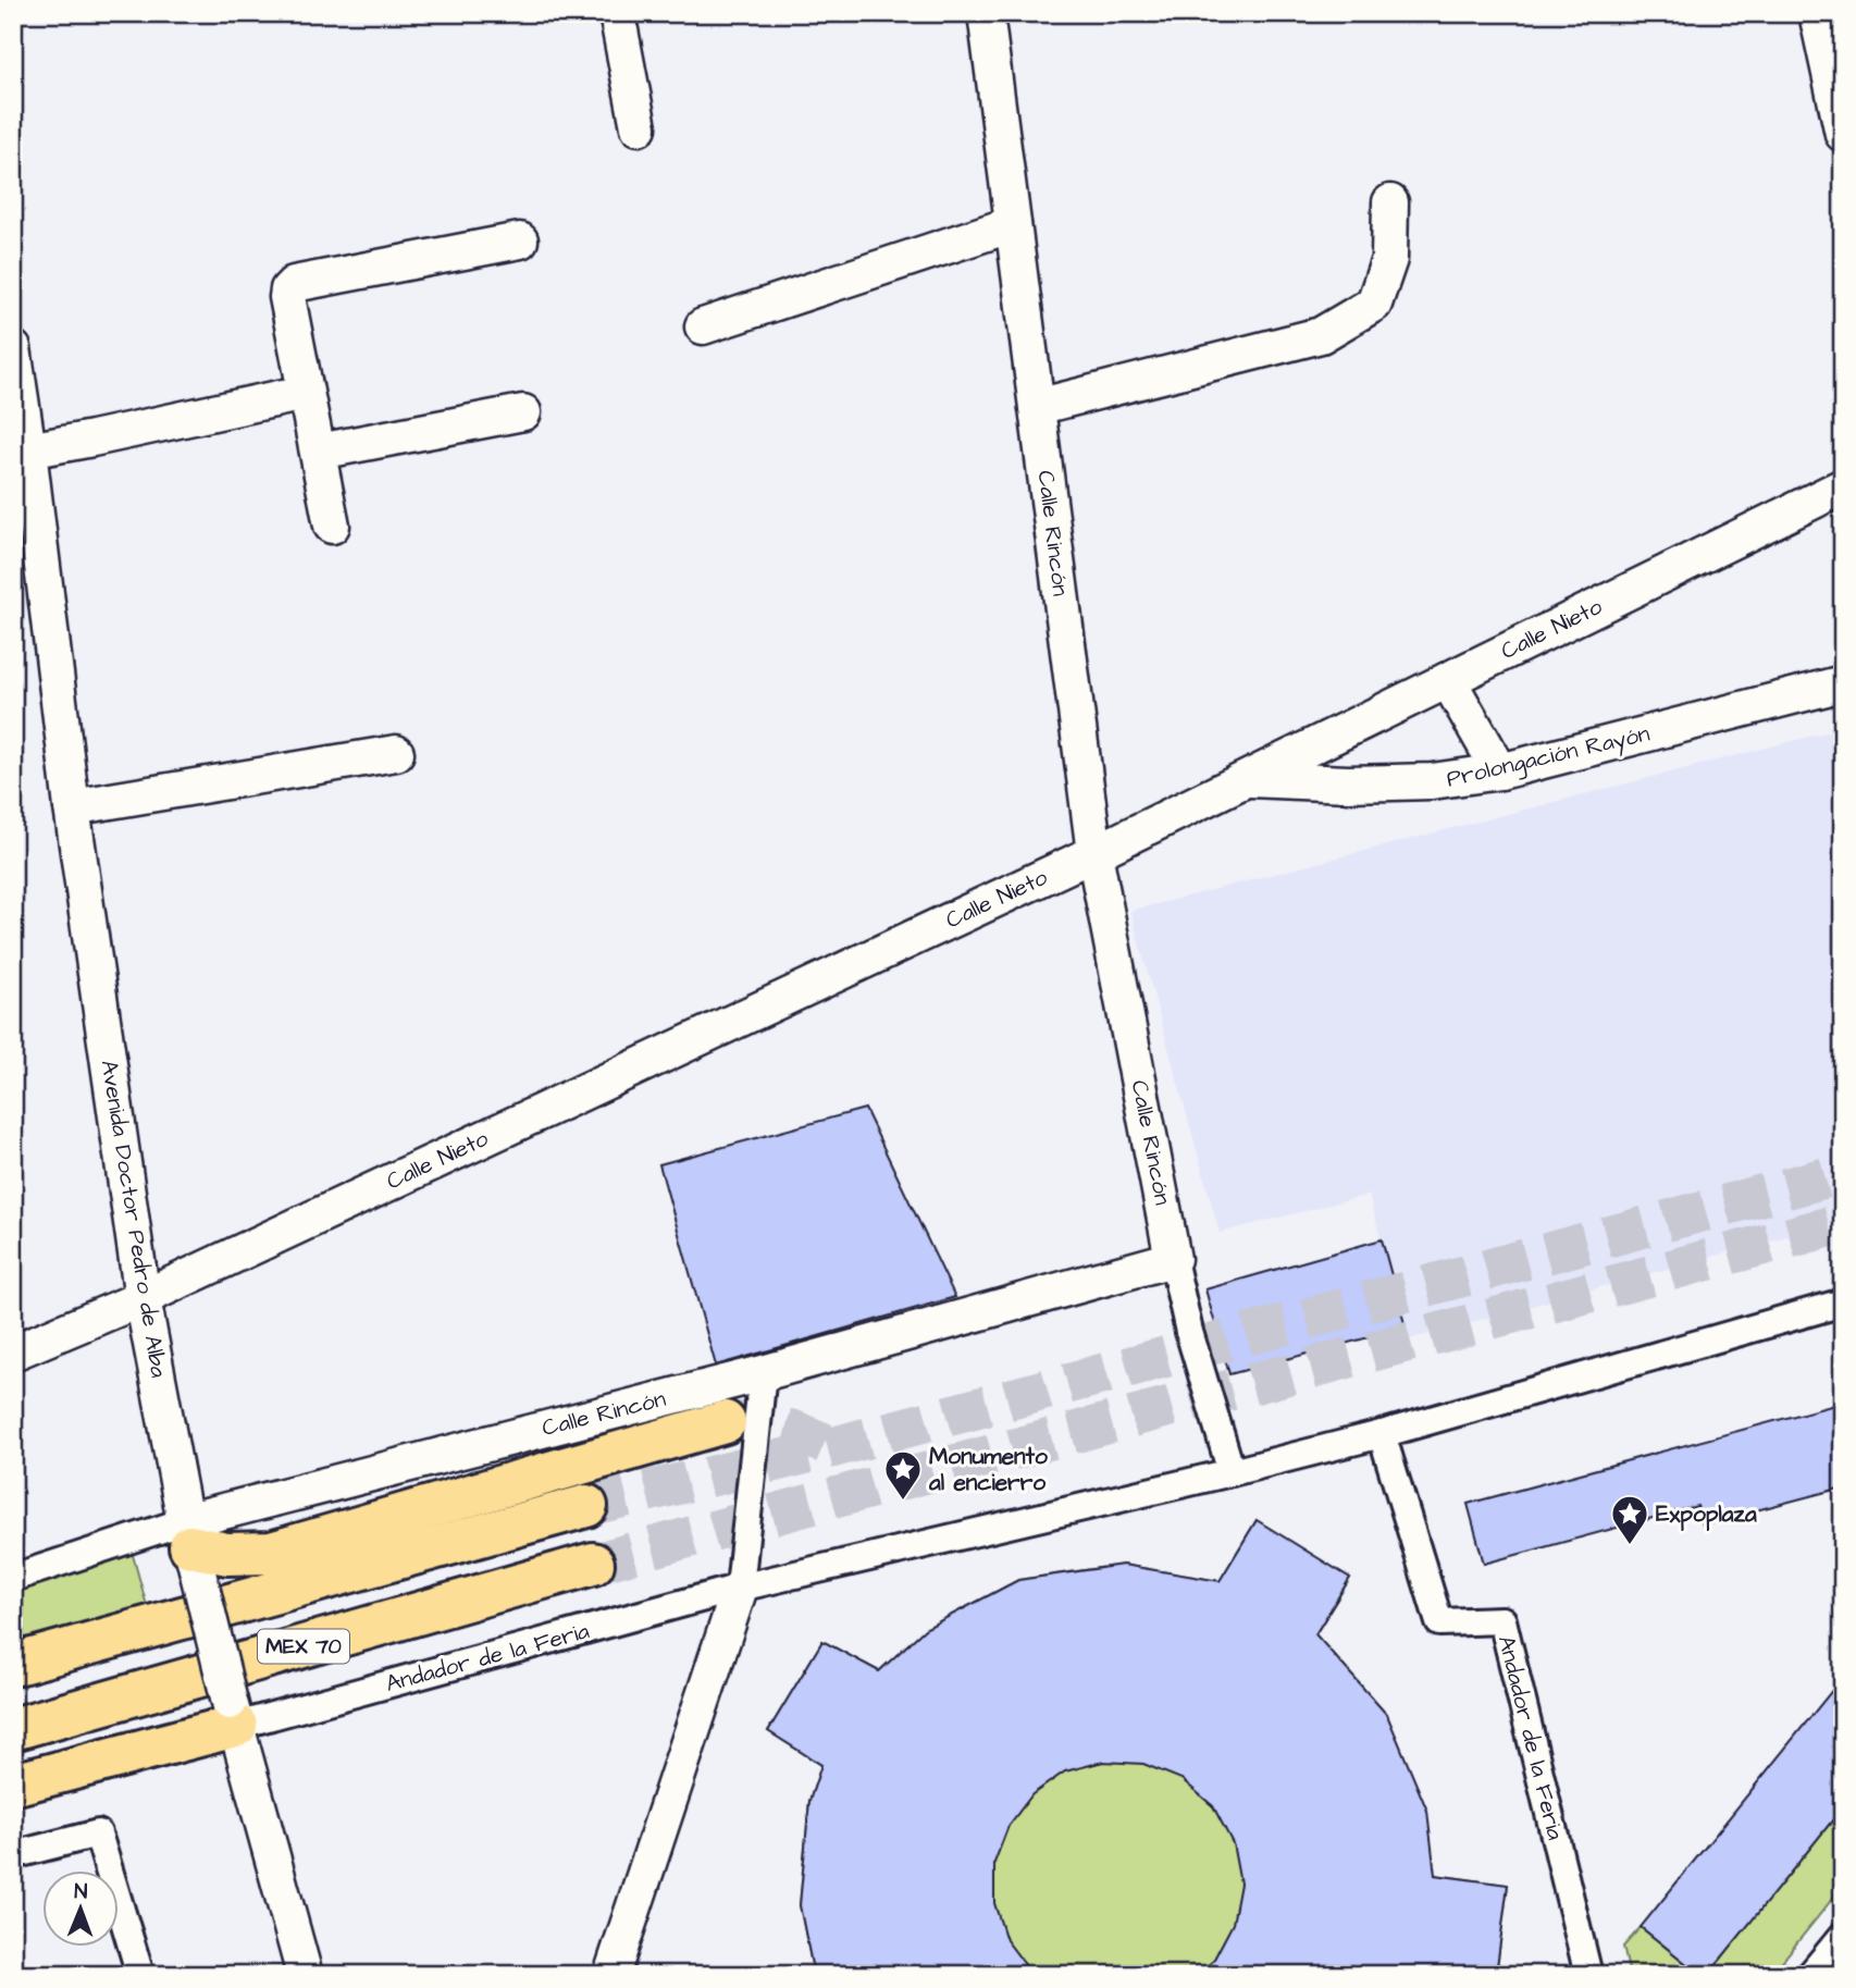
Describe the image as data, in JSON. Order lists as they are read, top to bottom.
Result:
{
  "streets": {
    "main road": ["MEX 70"],
    "street": [
      "Calle Rincón",
      "Calle Nieto",
      "Prolongación Rayón",
      "Avenida Doctor Pedro de Alba",
      "Andador de la Feria"
    ]
  },
  "crossings": [
    ["Calle Rincón", "Calle Nieto"],
    ["Calle Rincón", "Avenida Doctor Pedro de Alba"],
    ["Calle Nieto", "Prolongación Rayón"],
    ["Calle Nieto", "Avenida Doctor Pedro de Alba"],
    ["Avenida Doctor Pedro de Alba", "Andador de la Feria"]
  ],
  "places": {
    "place": ["Monumento al encierro", "Expoplaza"]
  },
  "north": "top"
}
